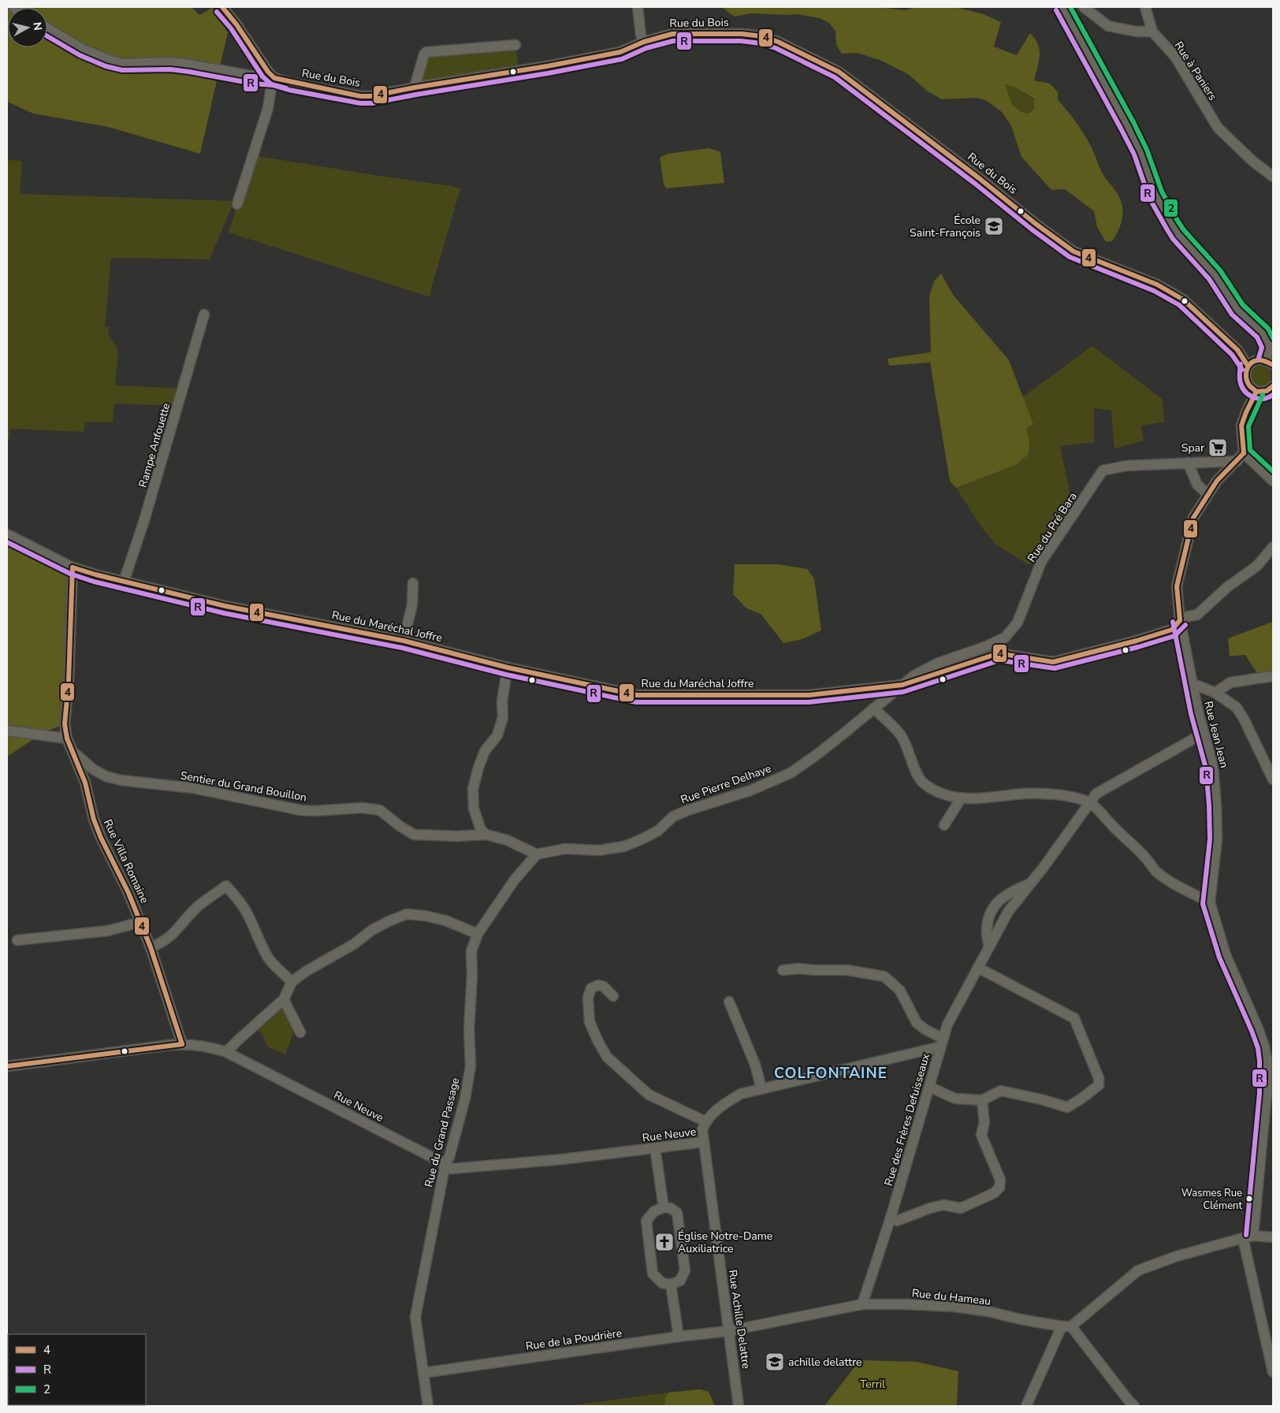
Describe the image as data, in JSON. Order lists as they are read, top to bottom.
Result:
{
  "streets": {
    "street": [
      "Rue du Bois",
      "Rue à Paniers",
      "Rampe Anfouette",
      "Rue du Pré Bara",
      "Rue du Maréchal Joffre",
      "Rue Jean Jean",
      "Rue Pierre Delhaye",
      "Sentier du Grand Bouillon",
      "Rue Villa Romaine",
      "Rue Neuve",
      "Rue des Frères Defuisseaux",
      "Rue du Grand Passage",
      "Rue du Hameau",
      "Rue Achille Delattre",
      "Rue de la Poudrière"
    ]
  },
  "crossings": [
    ["Rampe Anfouette", "Rue du Maréchal Joffre"],
    ["Rue du Pré Bara", "Rue du Maréchal Joffre"],
    ["Rue du Pré Bara", "Rue Jean Jean"],
    ["Rue du Pré Bara", "Rue Pierre Delhaye"],
    ["Rue du Maréchal Joffre", "Rue Jean Jean"],
    ["Rue du Maréchal Joffre", "Rue Pierre Delhaye"],
    ["Rue du Maréchal Joffre", "Rue Villa Romaine"],
    ["Rue Jean Jean", "Rue des Frères Defuisseaux"],
    ["Rue Pierre Delhaye", "Sentier du Grand Bouillon"],
    ["Rue Pierre Delhaye", "Rue du Grand Passage"],
    ["Sentier du Grand Bouillon", "Rue Villa Romaine"],
    ["Sentier du Grand Bouillon", "Rue du Grand Passage"],
    ["Rue Villa Romaine", "Rue Neuve"],
    ["Rue Neuve", "Rue du Grand Passage"],
    ["Rue Neuve", "Rue Achille Delattre"],
    ["Rue des Frères Defuisseaux", "Rue du Hameau"],
    ["Rue du Grand Passage", "Rue de la Poudrière"],
    ["Rue du Hameau", "Rue Achille Delattre"],
    ["Rue du Hameau", "Rue de la Poudrière"],
    ["Rue Achille Delattre", "Rue de la Poudrière"]
  ],
  "districts": ["COLFONTAINE"],
  "parks": ["Terril"],
  "places": {
    "school or university": ["École Saint-François", "achille delattre"],
    "supermarket": ["Spar"],
    "other": ["Wasmes Rue Clément"],
    "church": ["Église Notre-Dame Auxiliatrice"]
  },
  "lines": ["transit line 4", "transit line 2", "transit line R"],
  "legend": ["4", "R", "2"],
  "north": "right"
}
